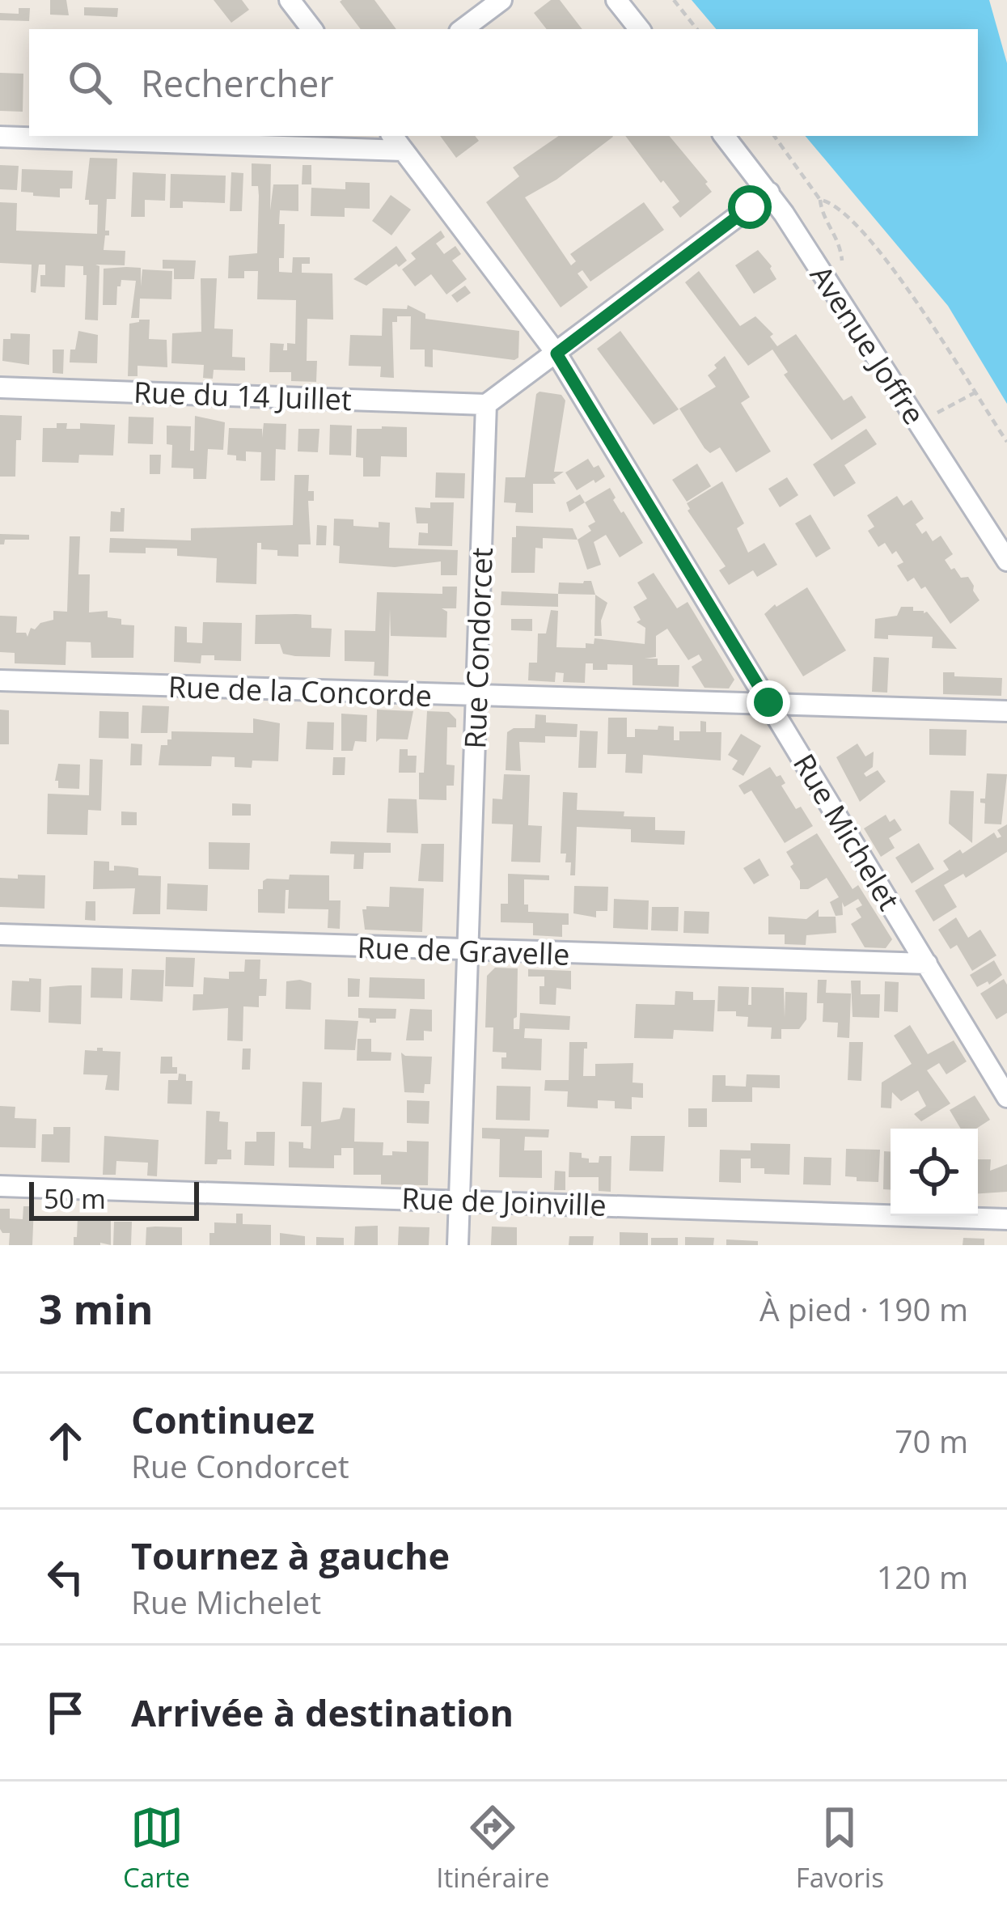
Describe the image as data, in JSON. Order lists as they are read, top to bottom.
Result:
{
  "streets": {
    "street": [
      "Avenue Joffre",
      "Rue du 14 Juillet",
      "Rue Condorcet",
      "Rue de la Concorde",
      "Rue Michelet",
      "Rue de Gravelle",
      "Rue de Joinville"
    ]
  },
  "crossings": [
    ["Rue du 14 Juillet", "Rue Condorcet"],
    ["Rue Condorcet", "Rue de la Concorde"],
    ["Rue Condorcet", "Rue de Gravelle"],
    ["Rue Condorcet", "Rue de Joinville"],
    ["Rue de la Concorde", "Rue Michelet"],
    ["Rue Michelet", "Rue de Gravelle"]
  ],
  "scale_bar": "50 m",
  "page": {
    "search": "Rechercher",
    "scale": "50 m",
    "heading": ["3 min", "À pied · 190 m"],
    "list": [
      ["Continuez", "Rue Condorcet", "70 m"],
      ["Tournez à gauche", "Rue Michelet", "120 m"],
      "Arrivée à destination"
    ],
    "nav": ["Carte", "Itinéraire", "Favoris"]
  }
}
